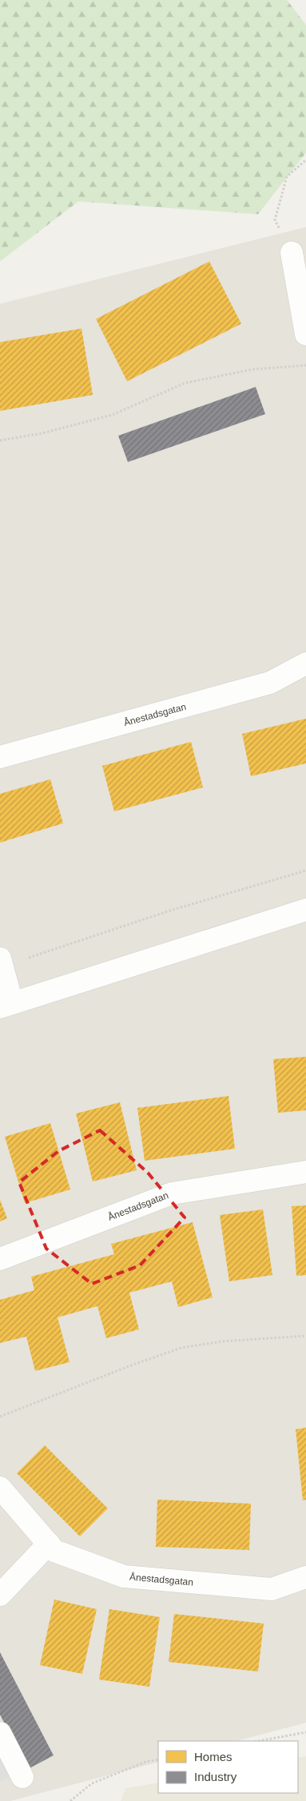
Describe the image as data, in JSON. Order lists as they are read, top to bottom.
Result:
{
  "streets": {
    "street": ["Ånestadsgatan"]
  },
  "legend": ["Homes", "Industry"]
}
